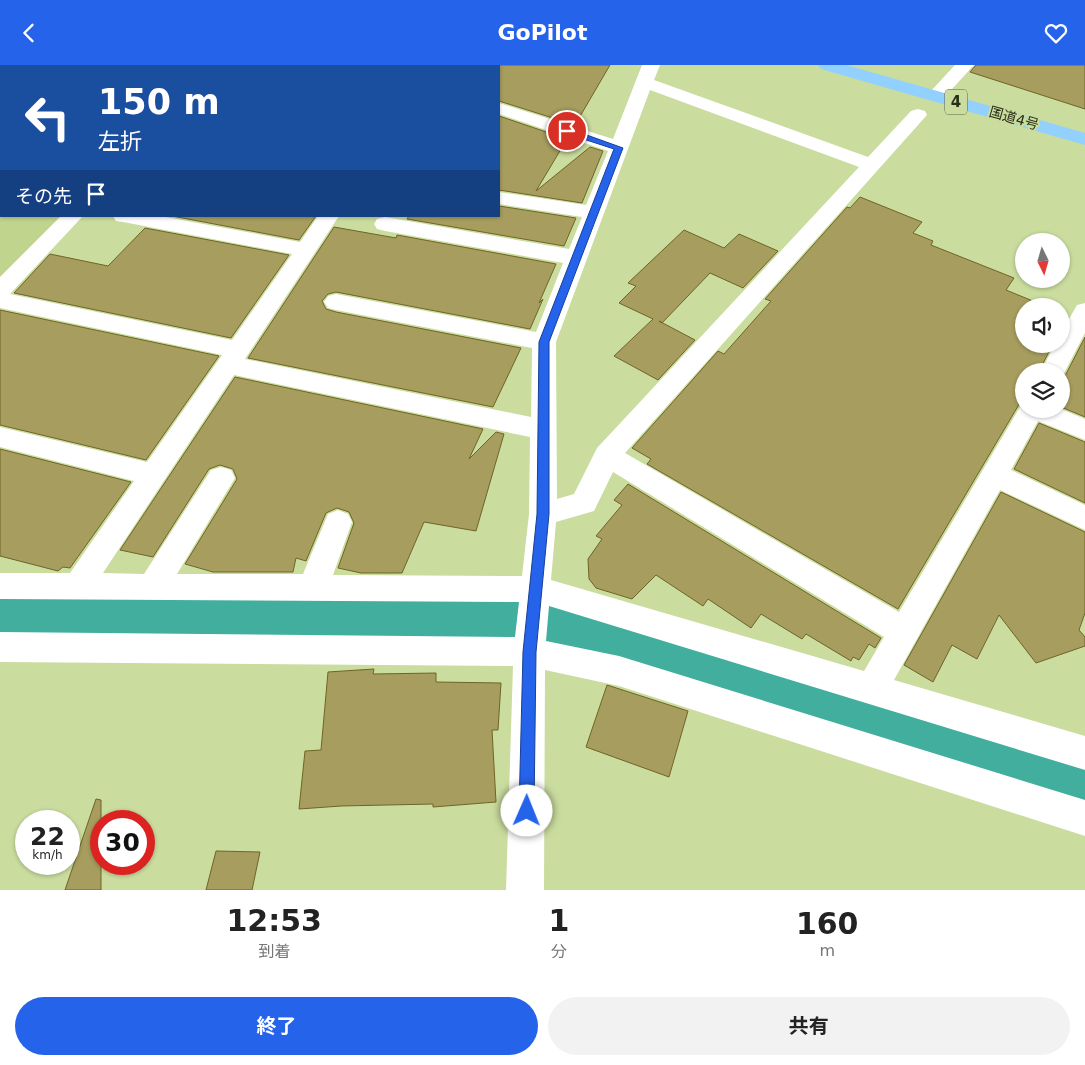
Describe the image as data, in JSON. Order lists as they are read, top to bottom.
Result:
{
  "streets": {
    "highway": ["4", "国道4号"]
  },
  "north": "bottom",
  "page": {
    "header": "GoPilot",
    "turn": ["150 m", "左折"],
    "then": "その先",
    "speed": "22 km/h",
    "limit": "30",
    "eta": [
      "12:53",
      "到着",
      "1",
      "分",
      "160",
      "m"
    ],
    "buttons": ["終了", "共有"]
  }
}
